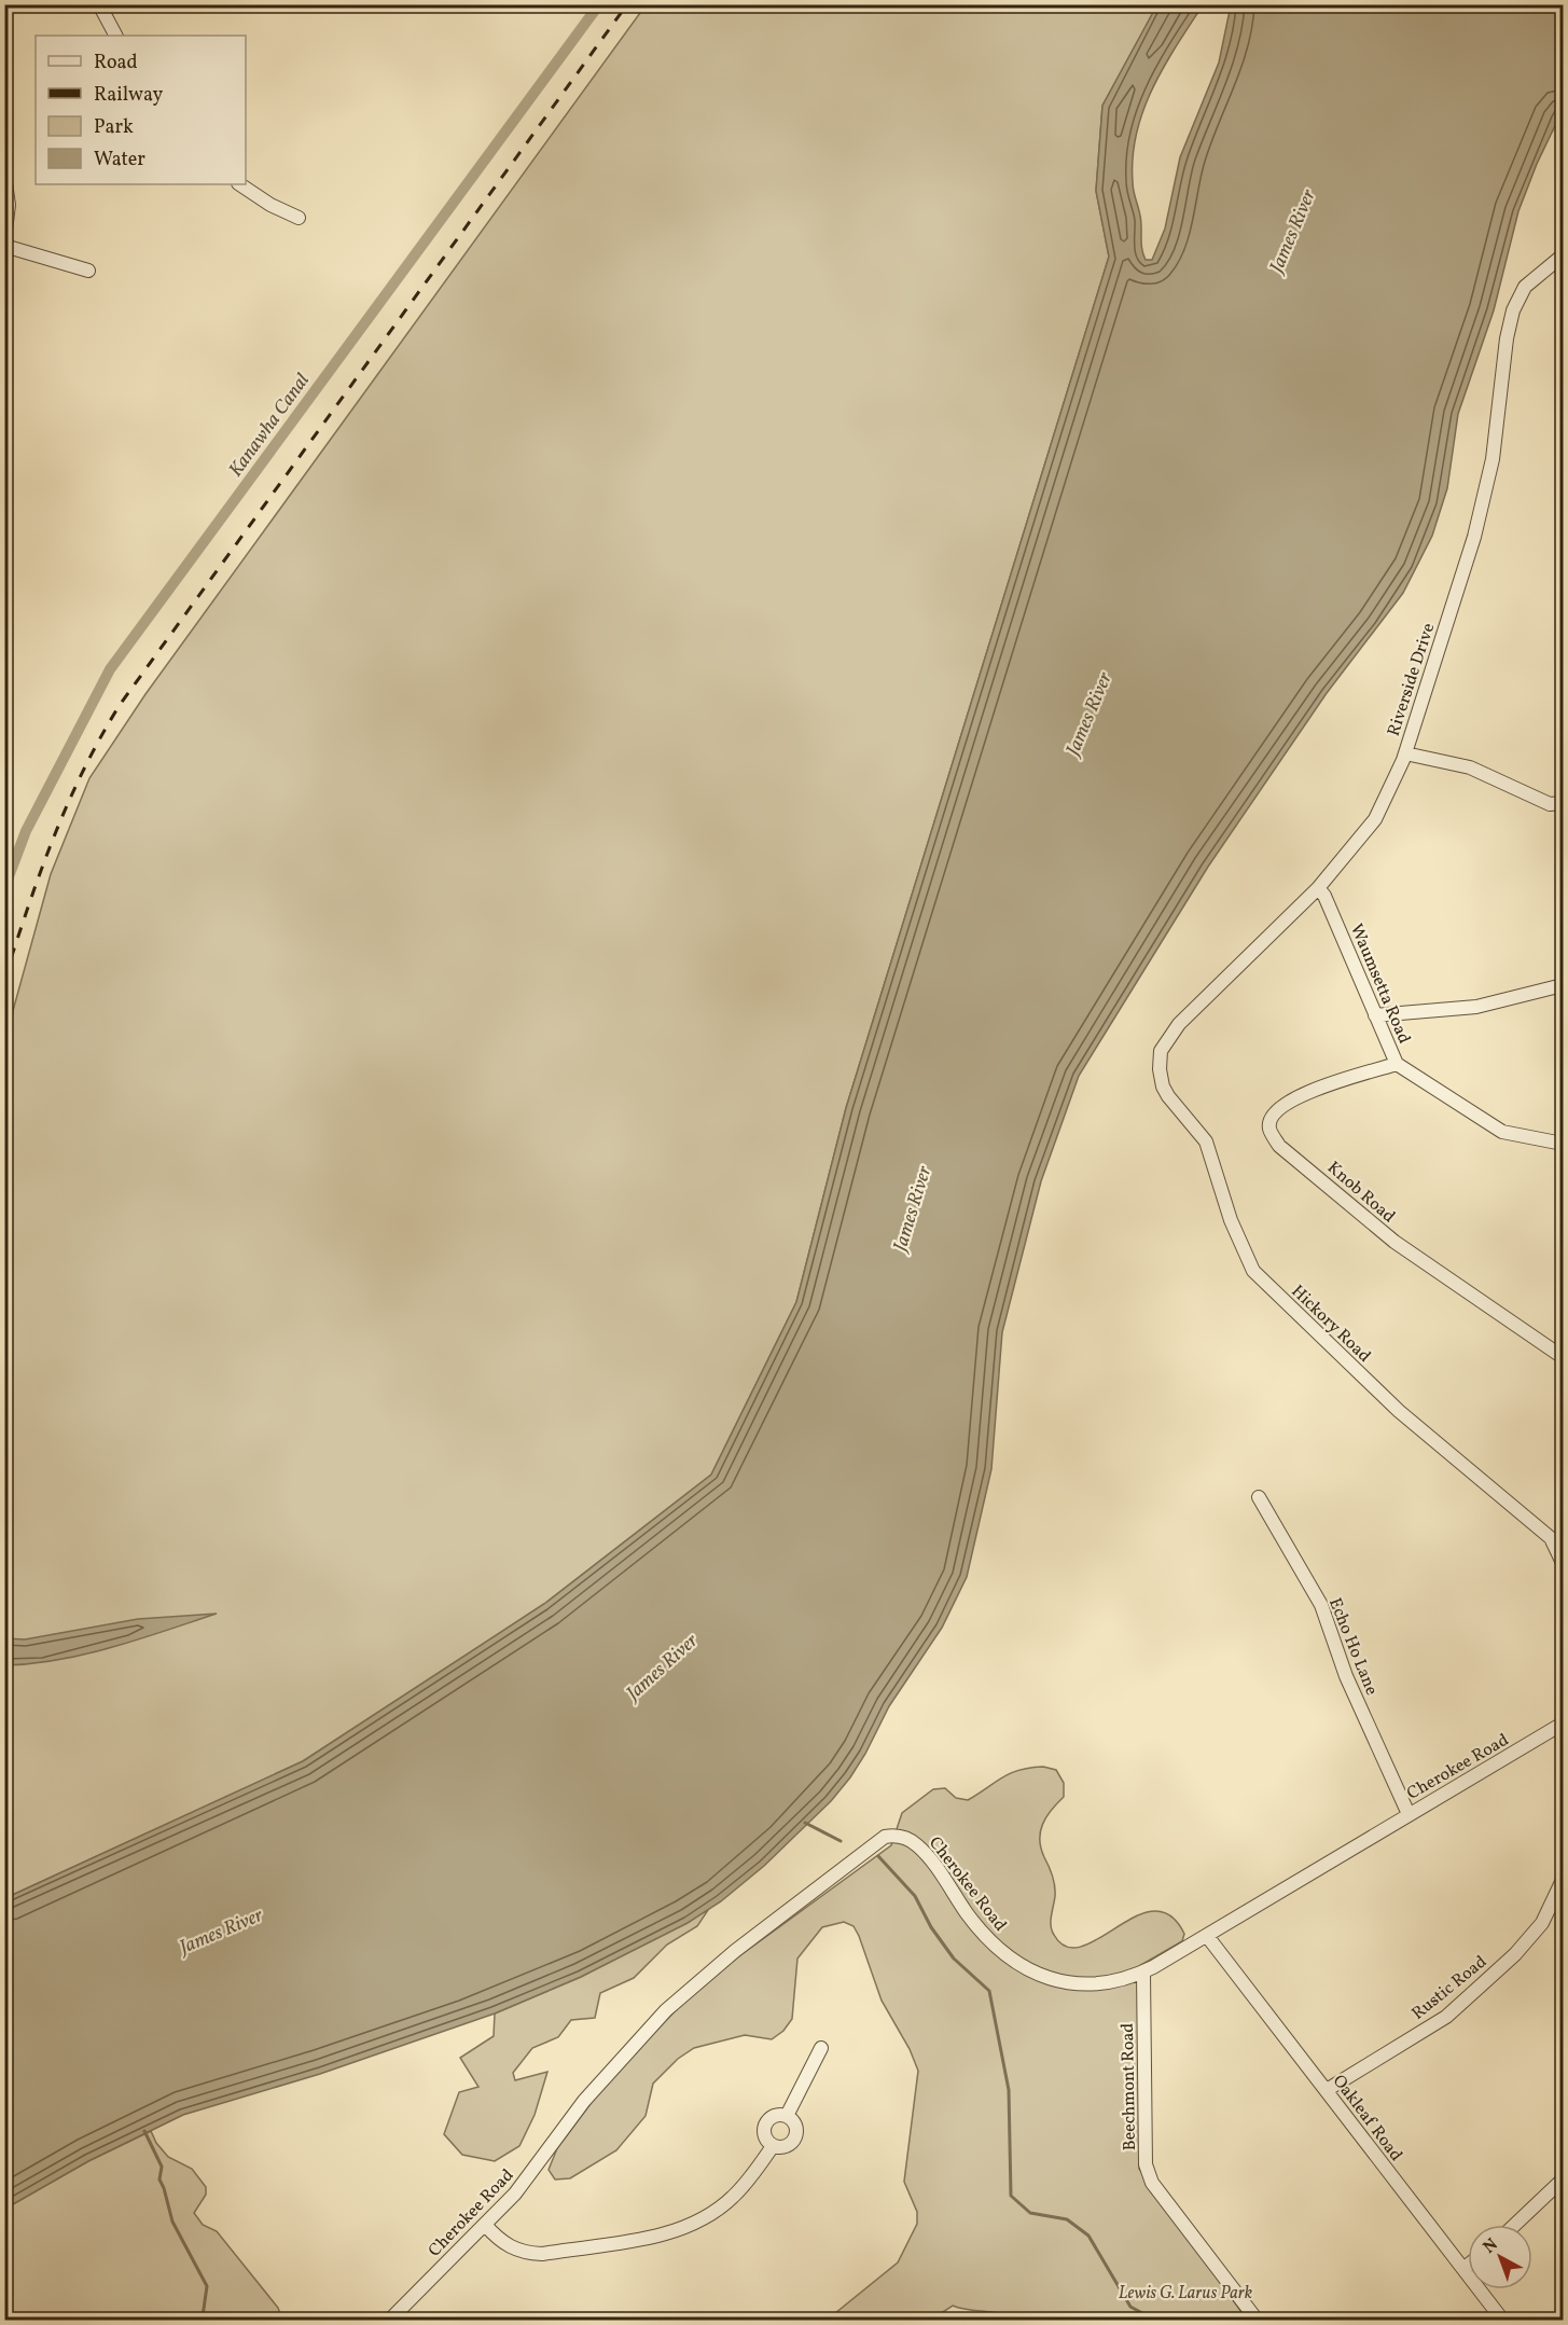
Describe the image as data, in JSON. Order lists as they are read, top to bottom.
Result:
{
  "streets": {
    "street": [
      "Riverside Drive",
      "Waumsetta Road",
      "Knob Road",
      "Hickory Road",
      "Echo Ho Lane",
      "Cherokee Road",
      "Rustic Road",
      "Beechmont Road",
      "Oakleaf Road"
    ]
  },
  "crossings": [
    ["Riverside Drive", "Waumsetta Road"],
    ["Riverside Drive", "Hickory Road"],
    ["Waumsetta Road", "Knob Road"],
    ["Echo Ho Lane", "Cherokee Road"],
    ["Cherokee Road", "Beechmont Road"],
    ["Cherokee Road", "Oakleaf Road"],
    ["Rustic Road", "Oakleaf Road"]
  ],
  "water": ["James River", "Kanawha Canal"],
  "parks": ["Lewis G. Larus Park"],
  "legend": [
    "Road",
    "Railway",
    "Park",
    "Water"
  ],
  "north": "top left"
}
